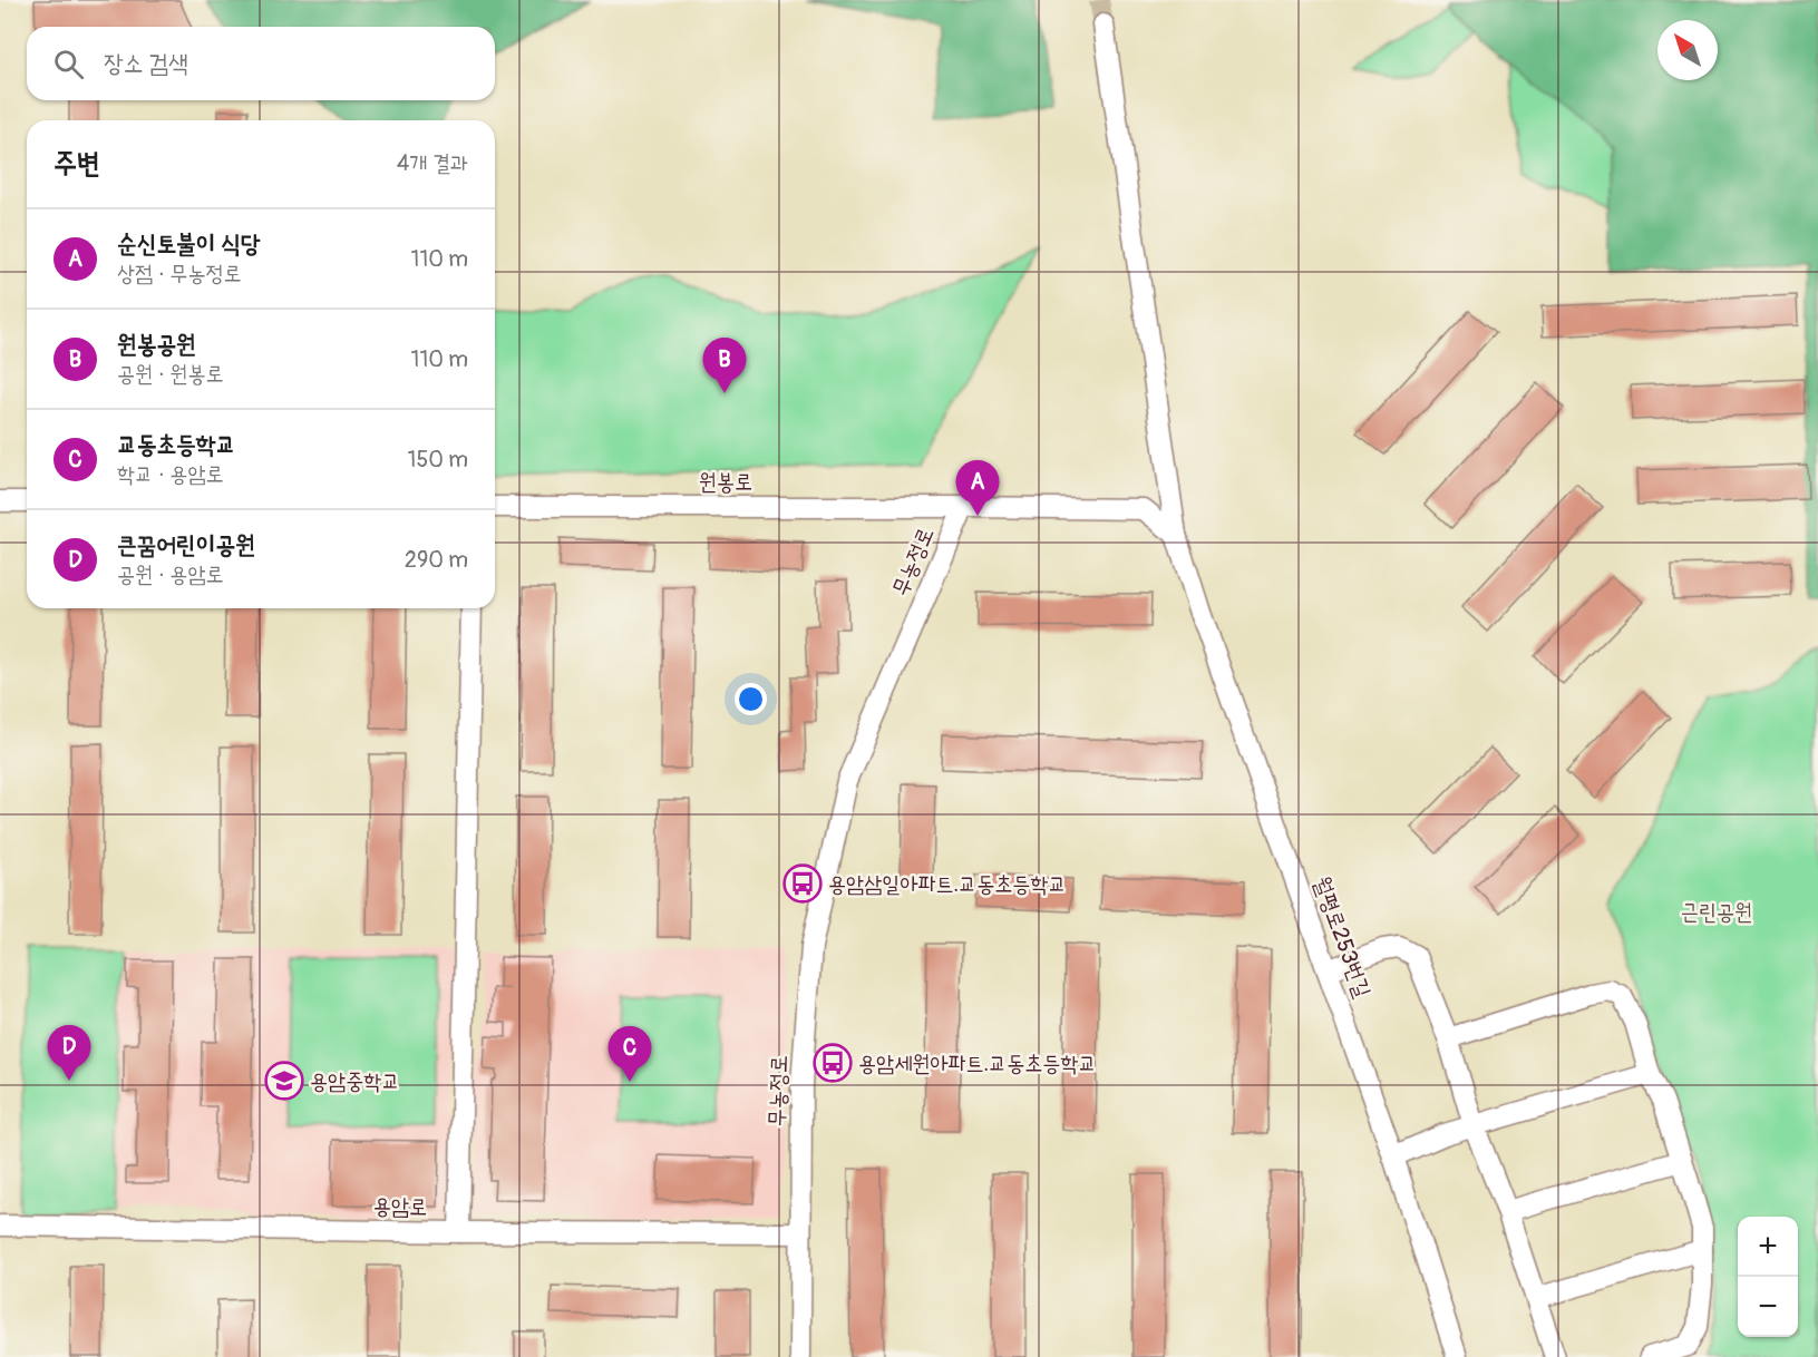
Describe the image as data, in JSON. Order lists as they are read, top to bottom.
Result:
{
  "streets": {
    "street": [
      "원봉로",
      "무농정로",
      "월평로253번길",
      "용암로"
    ]
  },
  "crossings": [
    ["원봉로", "무농정로"],
    ["무농정로", "용암로"]
  ],
  "parks": ["근린공원"],
  "places": {
    "bus stop": ["용암삼일아파트.교동초등학교", "용암세원아파트.교동초등학교"],
    "school or university": ["용암중학교"]
  },
  "north": "top left",
  "page": {
    "search": "장소 검색",
    "heading": ["주변", "4개 결과"],
    "list": [
      {
        "mark": "A",
        "name": "순신토불이 식당",
        "note": "상점 · 무농정로",
        "value": "110 m"
      },
      {
        "mark": "B",
        "name": "원봉공원",
        "note": "공원 · 원봉로",
        "value": "110 m"
      },
      {
        "mark": "C",
        "name": "교동초등학교",
        "note": "학교 · 용암로",
        "value": "150 m"
      },
      {
        "mark": "D",
        "name": "큰꿈어린이공원",
        "note": "공원 · 용암로",
        "value": "290 m"
      }
    ],
    "pins": [
      "B",
      "A",
      "D",
      "C"
    ],
    "map_buttons": ["+", "−"]
  }
}
